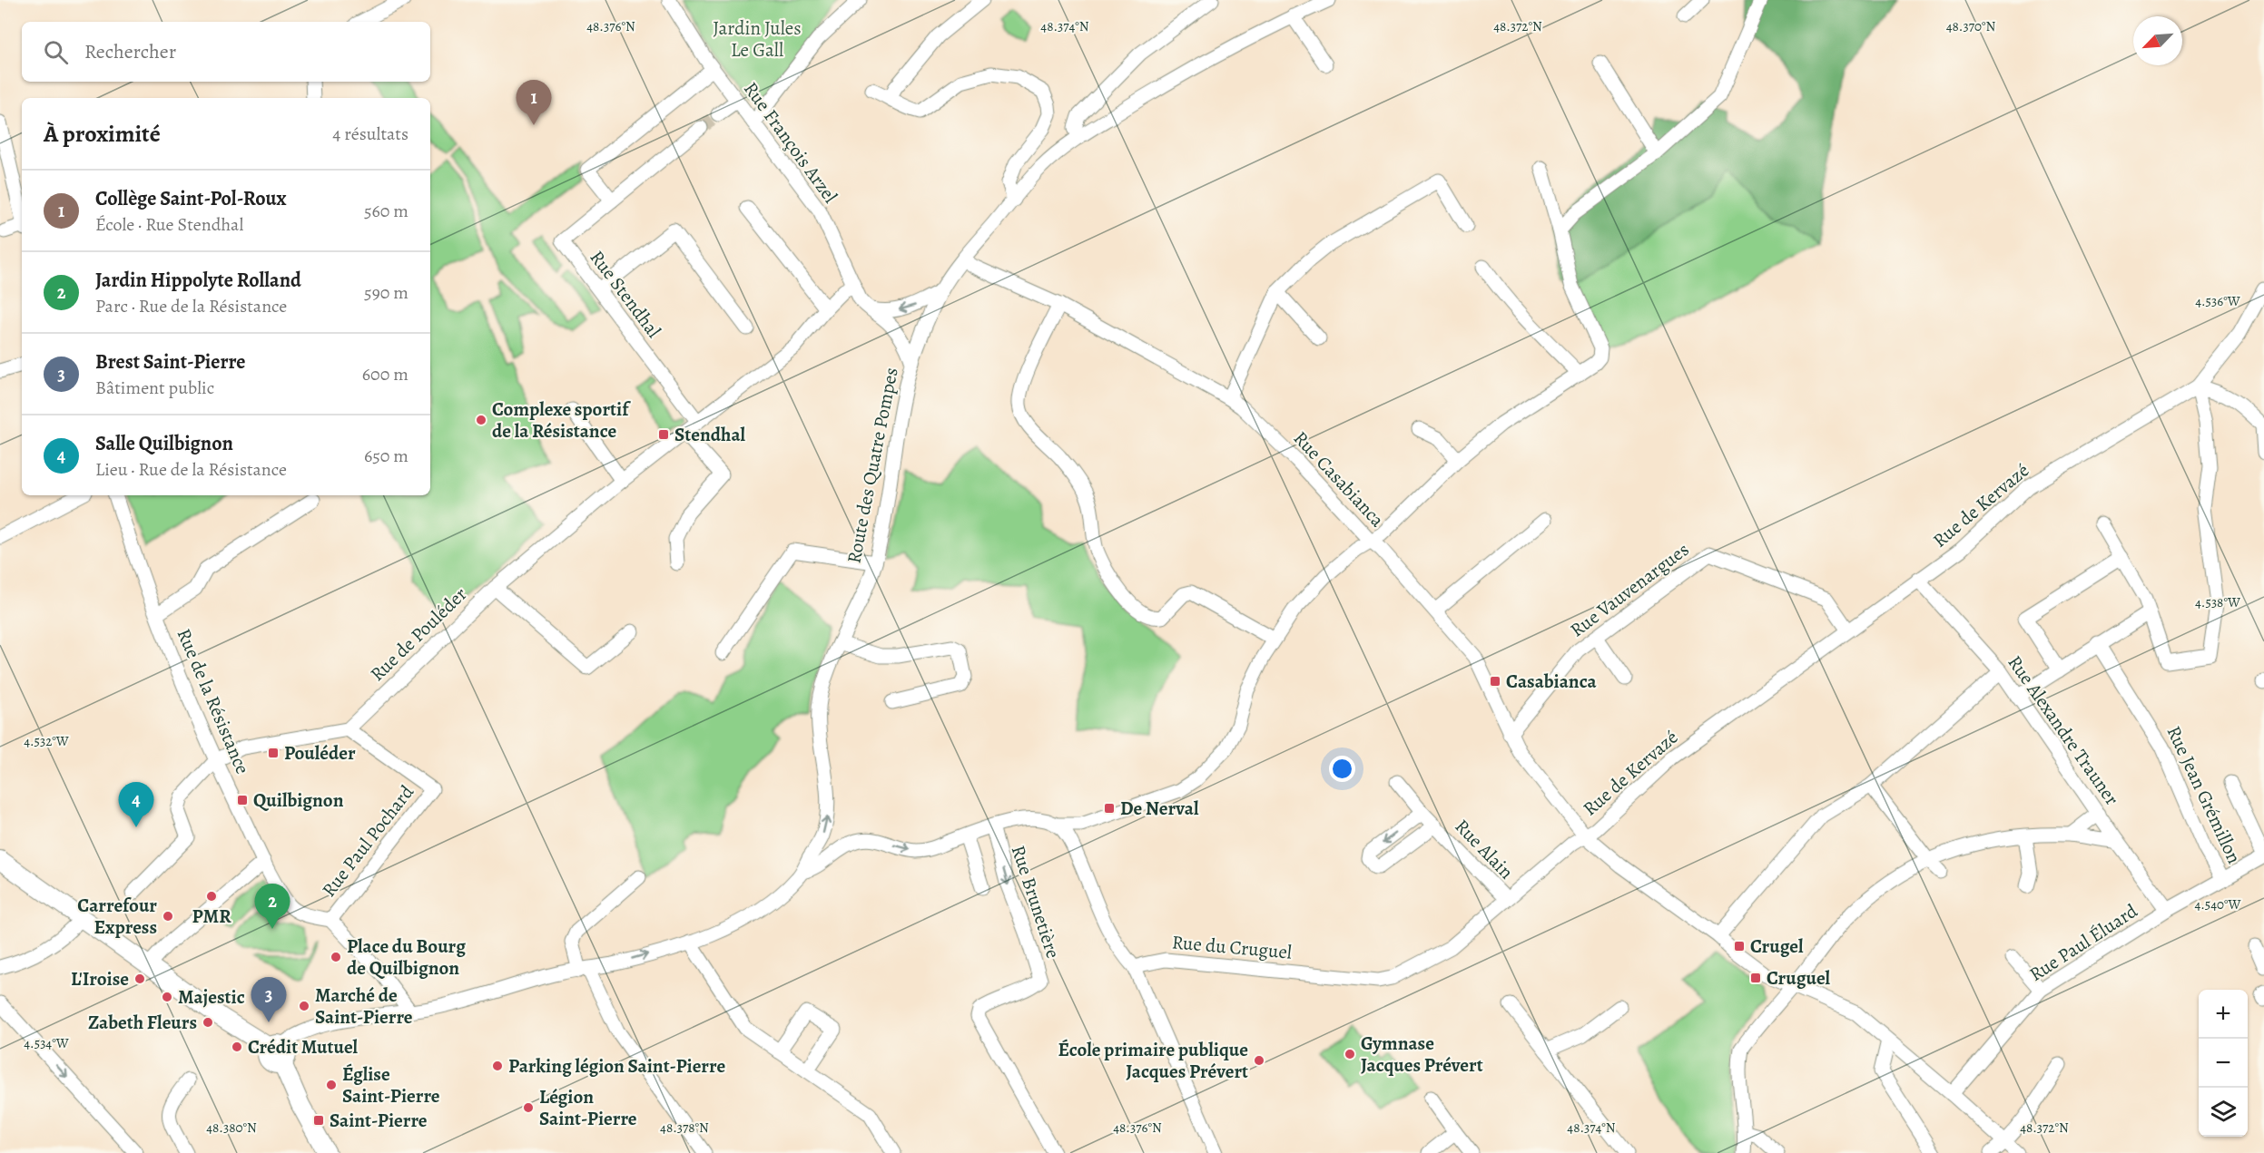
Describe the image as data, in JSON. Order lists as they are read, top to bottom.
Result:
{
  "streets": {
    "street": [
      "Rue François Arzel",
      "Rue Stendhal",
      "Route des Quatre Pompes",
      "Rue Casabianca",
      "Rue de Kervazé",
      "Rue Vauvenargues",
      "Rue de Pouléder",
      "Rue de la Résistance",
      "Rue Alexandre Trauner",
      "Rue Jean Grémillon",
      "Rue Paul Pochard",
      "Rue Alain",
      "Rue Brunetière",
      "Rue Paul Éluard",
      "Rue du Cruguel"
    ]
  },
  "crossings": [
    ["Rue François Arzel", "Rue de Pouléder"],
    ["Rue Stendhal", "Rue de Pouléder"],
    ["Route des Quatre Pompes", "Rue Casabianca"],
    ["Rue Casabianca", "Rue de Kervazé"],
    ["Rue Casabianca", "Rue Vauvenargues"],
    ["Rue Casabianca", "Rue Paul Éluard"],
    ["Rue Casabianca", "Rue du Cruguel"],
    ["Rue de Kervazé", "Rue Vauvenargues"],
    ["Rue de Kervazé", "Rue Alexandre Trauner"],
    ["Rue de Kervazé", "Rue du Cruguel"],
    ["Rue de Pouléder", "Rue Paul Pochard"],
    ["Rue de la Résistance", "Rue Paul Pochard"],
    ["Rue Alexandre Trauner", "Rue Paul Éluard"],
    ["Rue Jean Grémillon", "Rue Paul Éluard"],
    ["Rue Alain", "Rue du Cruguel"]
  ],
  "parks": ["Jardin Jules Le Gall"],
  "places": {
    "other": [
      "Complexe sportif de la Résistance",
      "PMR",
      "Carrefour Express",
      "Place du Bourg de Quilbignon",
      "L'Iroise",
      "Majestic",
      "Marché de Saint-Pierre",
      "Zabeth Fleurs",
      "Crédit Mutuel",
      "Gymnase Jacques Prévert",
      "École primaire publique Jacques Prévert",
      "Parking légion Saint-Pierre",
      "Église Saint-Pierre",
      "Légion Saint-Pierre"
    ],
    "transit": [
      "Stendhal",
      "Casabianca",
      "Pouléder",
      "Quilbignon",
      "De Nerval",
      "Crugel",
      "Cruguel",
      "Saint-Pierre"
    ]
  },
  "north": "bottom left",
  "page": {
    "search": "Rechercher",
    "pins": [
      "1",
      "4",
      "2",
      "3"
    ],
    "heading": ["À proximité", "4 résultats"],
    "list": [
      {
        "mark": "1",
        "name": "Collège Saint-Pol-Roux",
        "note": "École · Rue Stendhal",
        "value": "560 m"
      },
      {
        "mark": "2",
        "name": "Jardin Hippolyte Rolland",
        "note": "Parc · Rue de la Résistance",
        "value": "590 m"
      },
      {
        "mark": "3",
        "name": "Brest Saint-Pierre",
        "note": "Bâtiment public",
        "value": "600 m"
      },
      {
        "mark": "4",
        "name": "Salle Quilbignon",
        "note": "Lieu · Rue de la Résistance",
        "value": "650 m"
      }
    ],
    "map_buttons": ["+", "−"]
  },
  "coordinates": [
    "48.376°N",
    "48.370°N",
    "48.374°N",
    "48.372°N",
    "4.536°W",
    "4.538°W",
    "4.532°W",
    "4.540°W",
    "4.534°W",
    "48.380°N",
    "48.378°N"
  ]
}
